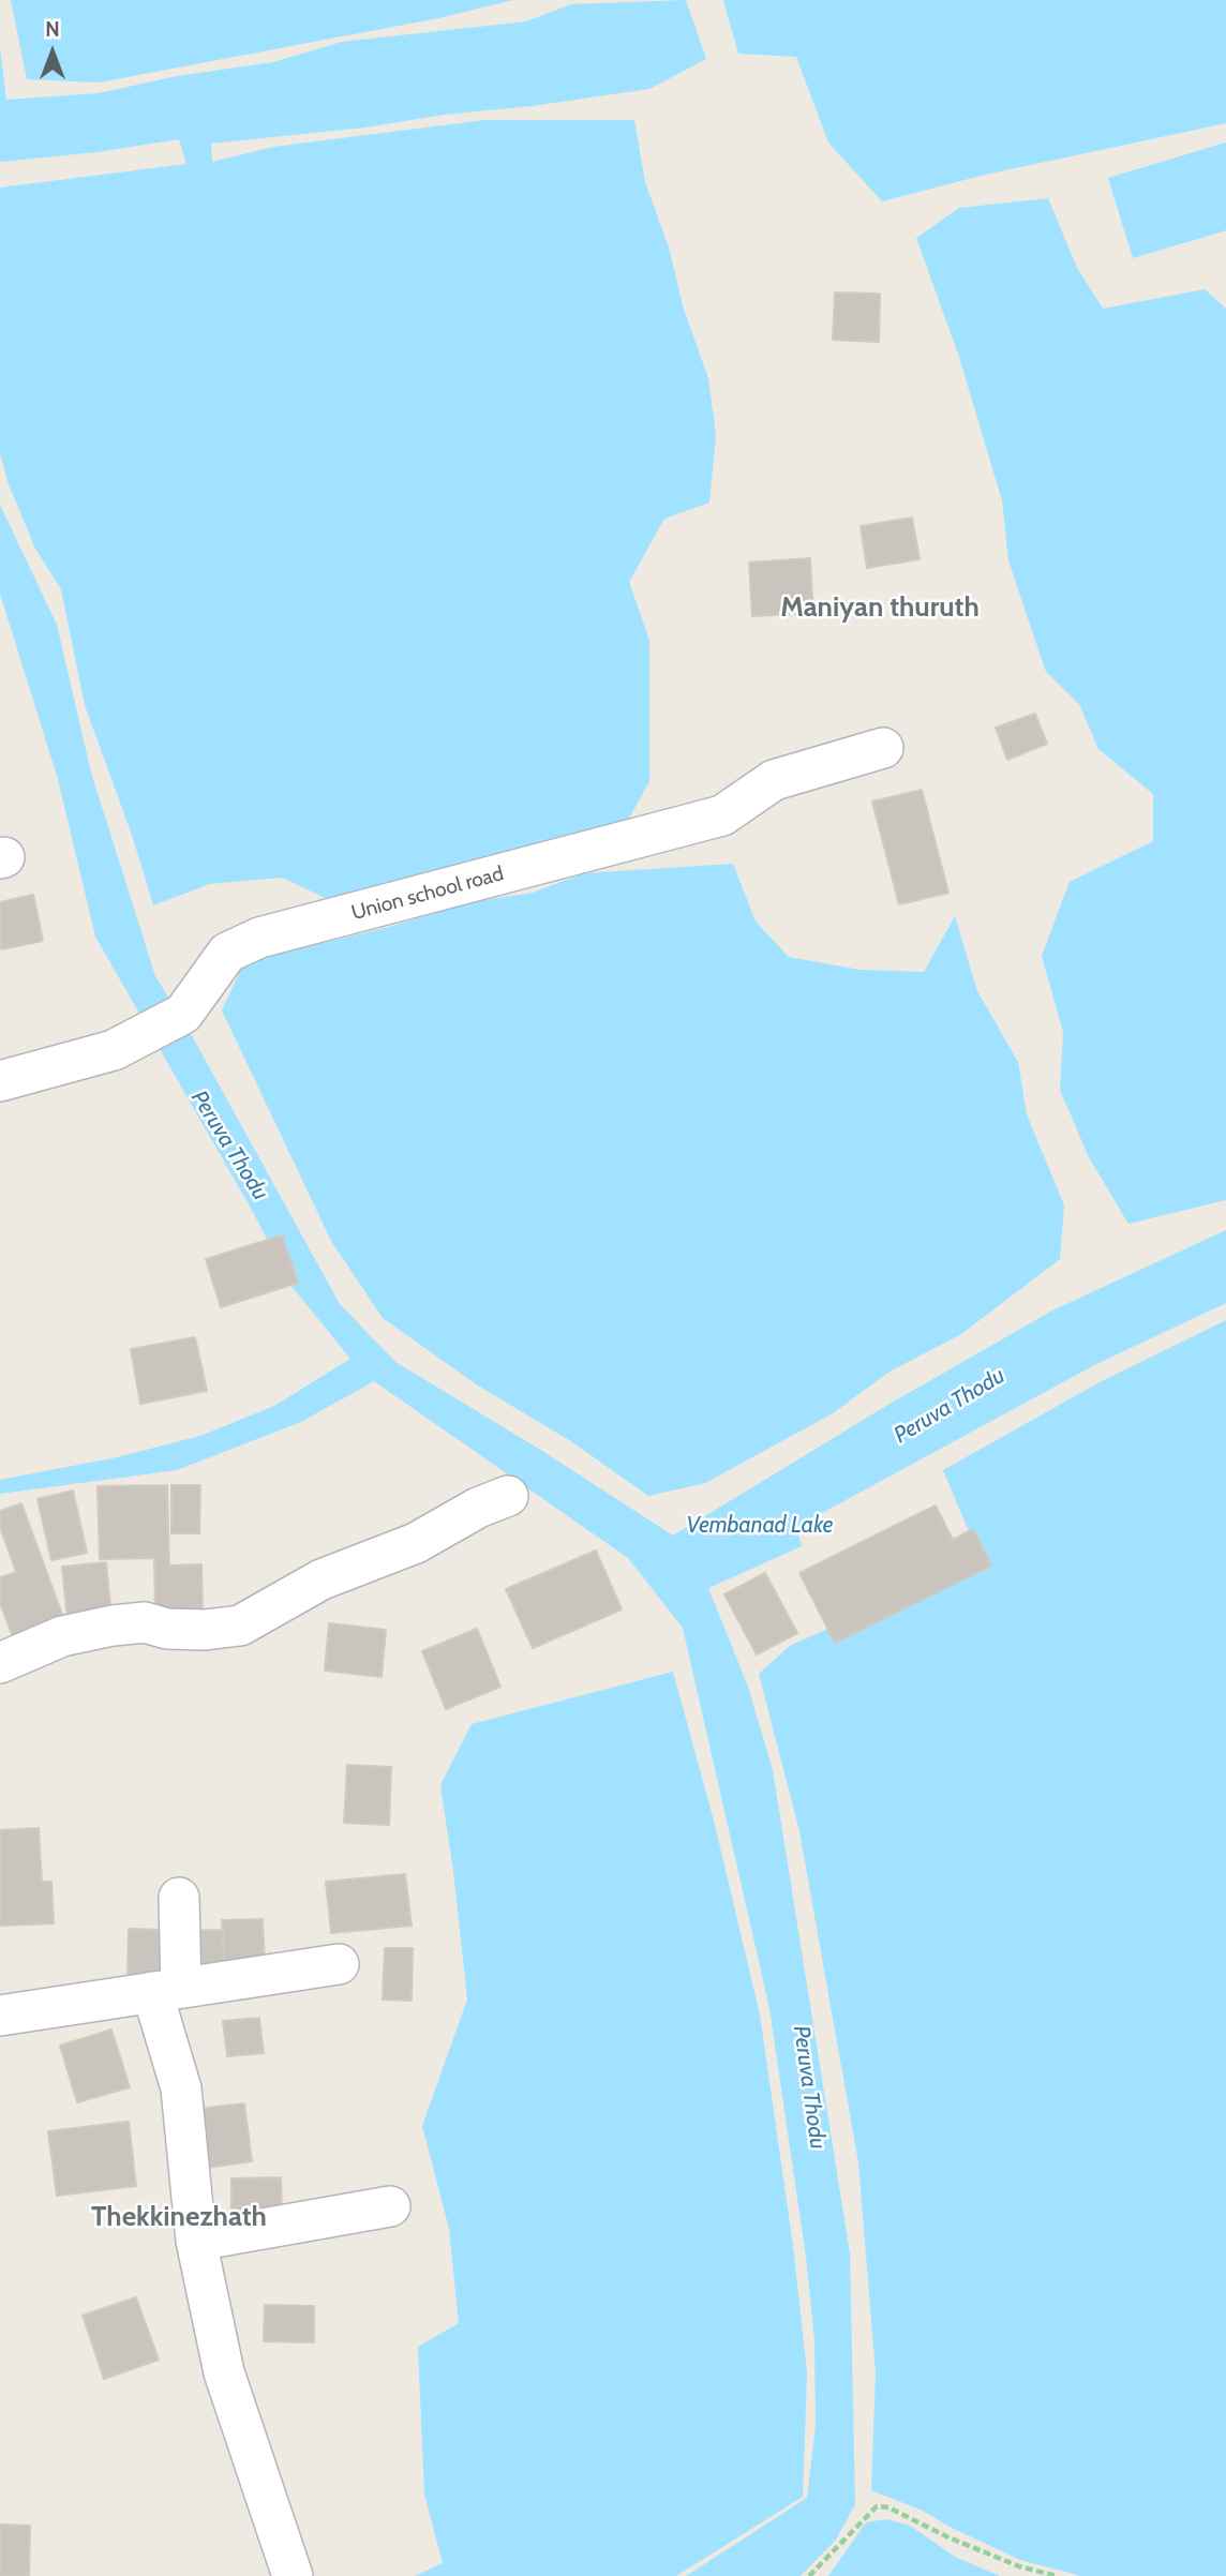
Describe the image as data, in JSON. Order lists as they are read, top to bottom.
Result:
{
  "streets": {
    "street": ["Union school road"]
  },
  "districts": ["Maniyan thuruth", "Thekkinezhath"],
  "water": ["Peruva Thodu", "Vembanad Lake"],
  "north": "top"
}
